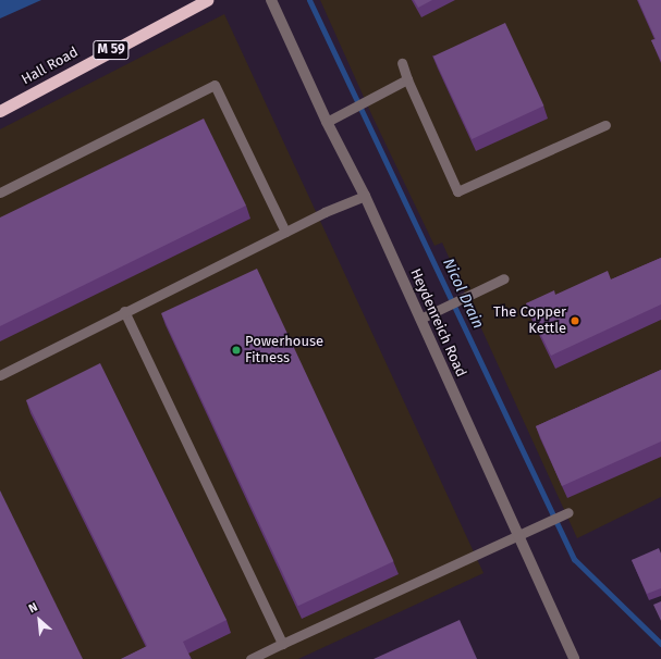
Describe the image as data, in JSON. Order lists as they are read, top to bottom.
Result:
{
  "streets": {
    "highway": ["M 59", "Hall Road"],
    "street": ["Heydenreich Road"]
  },
  "water": ["Nicol Drain"],
  "places": ["The Copper Kettle", "Powerhouse Fitness"],
  "north": "top left"
}
